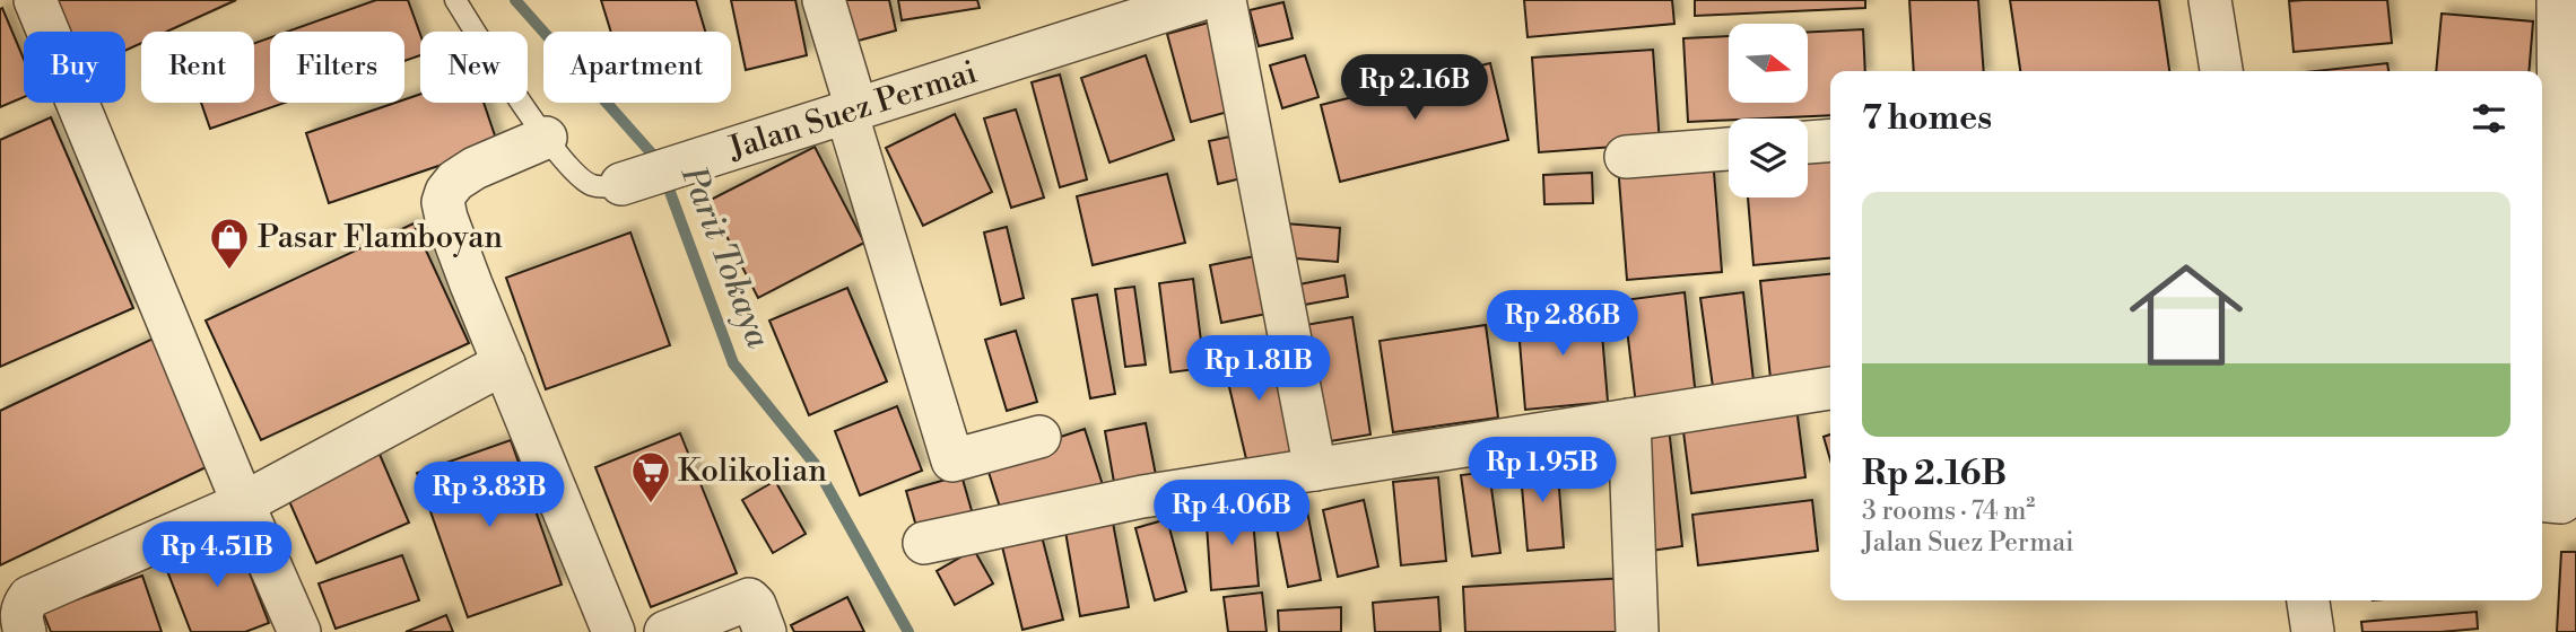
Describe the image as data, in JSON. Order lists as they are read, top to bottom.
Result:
{
  "streets": {
    "street": ["Jalan Suez Permai"]
  },
  "water": ["Parit Tokaya"],
  "places": {
    "shop": ["Pasar Flamboyan"],
    "supermarket": ["Kolikolian"]
  },
  "north": "right",
  "page": {
    "chip": [
      "Buy",
      "Rent",
      "Filters",
      "New",
      "Apartment"
    ],
    "price": [
      "Rp 2.16B",
      "Rp 2.86B",
      "Rp 1.81B",
      "Rp 1.95B",
      "Rp 3.83B",
      "Rp 4.06B",
      "Rp 4.51B"
    ],
    "heading": "7 homes",
    "list": [
      {
        "name": "Rp 2.16B",
        "note": "3 rooms · 74 m² · Jalan Suez Permai"
      }
    ]
  }
}
